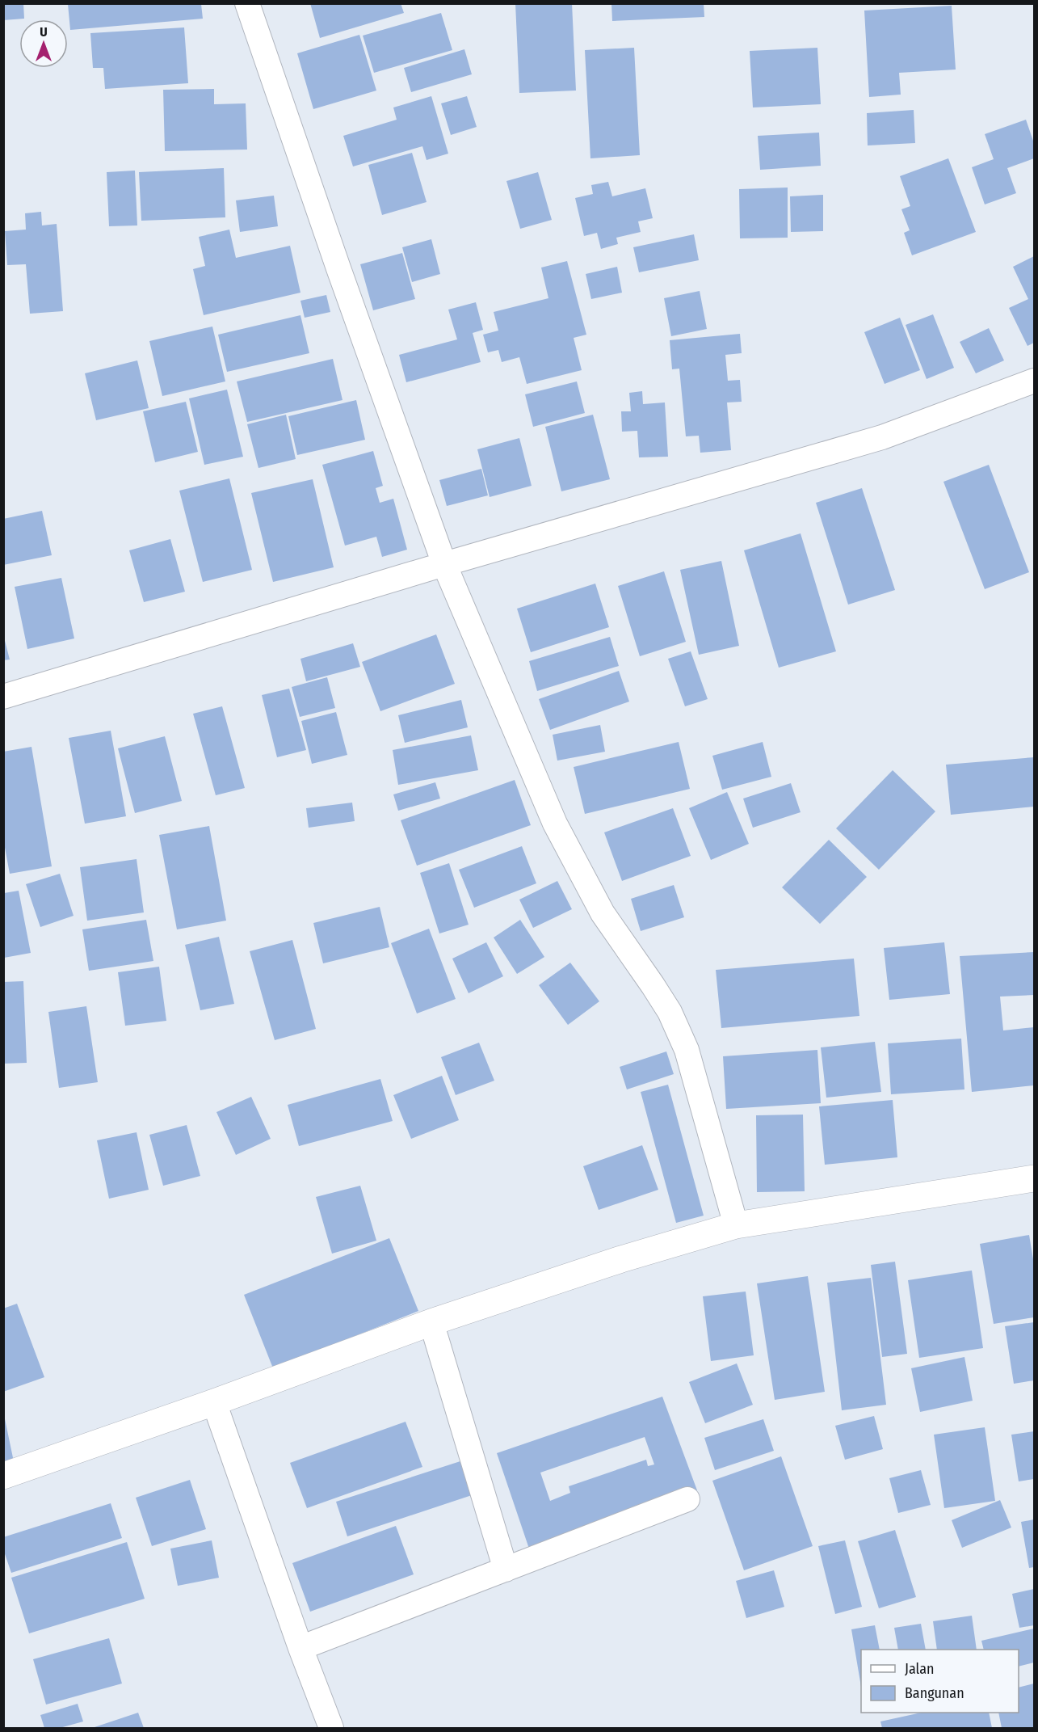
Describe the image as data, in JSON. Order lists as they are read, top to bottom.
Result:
{
  "legend": ["Jalan", "Bangunan"],
  "north": "top"
}
